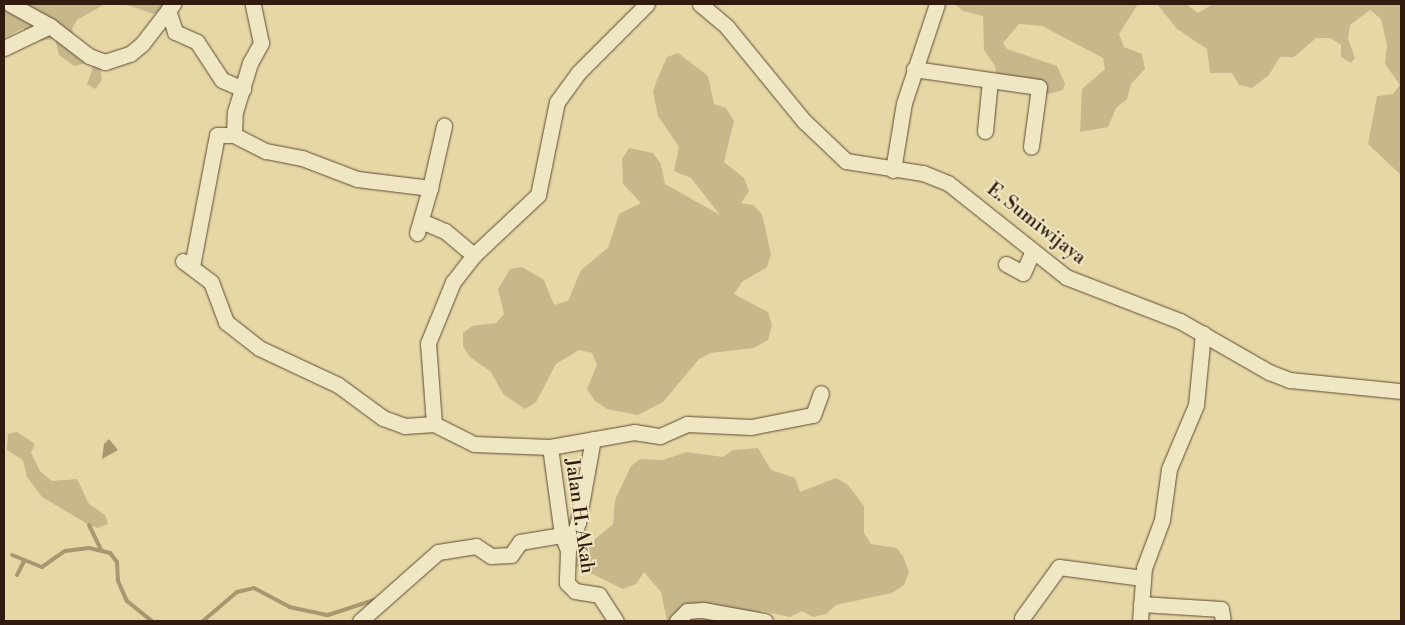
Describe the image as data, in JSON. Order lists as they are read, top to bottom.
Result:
{
  "streets": {
    "street": ["E. Sumiwijaya", "Jalan H. Akah"]
  }
}
